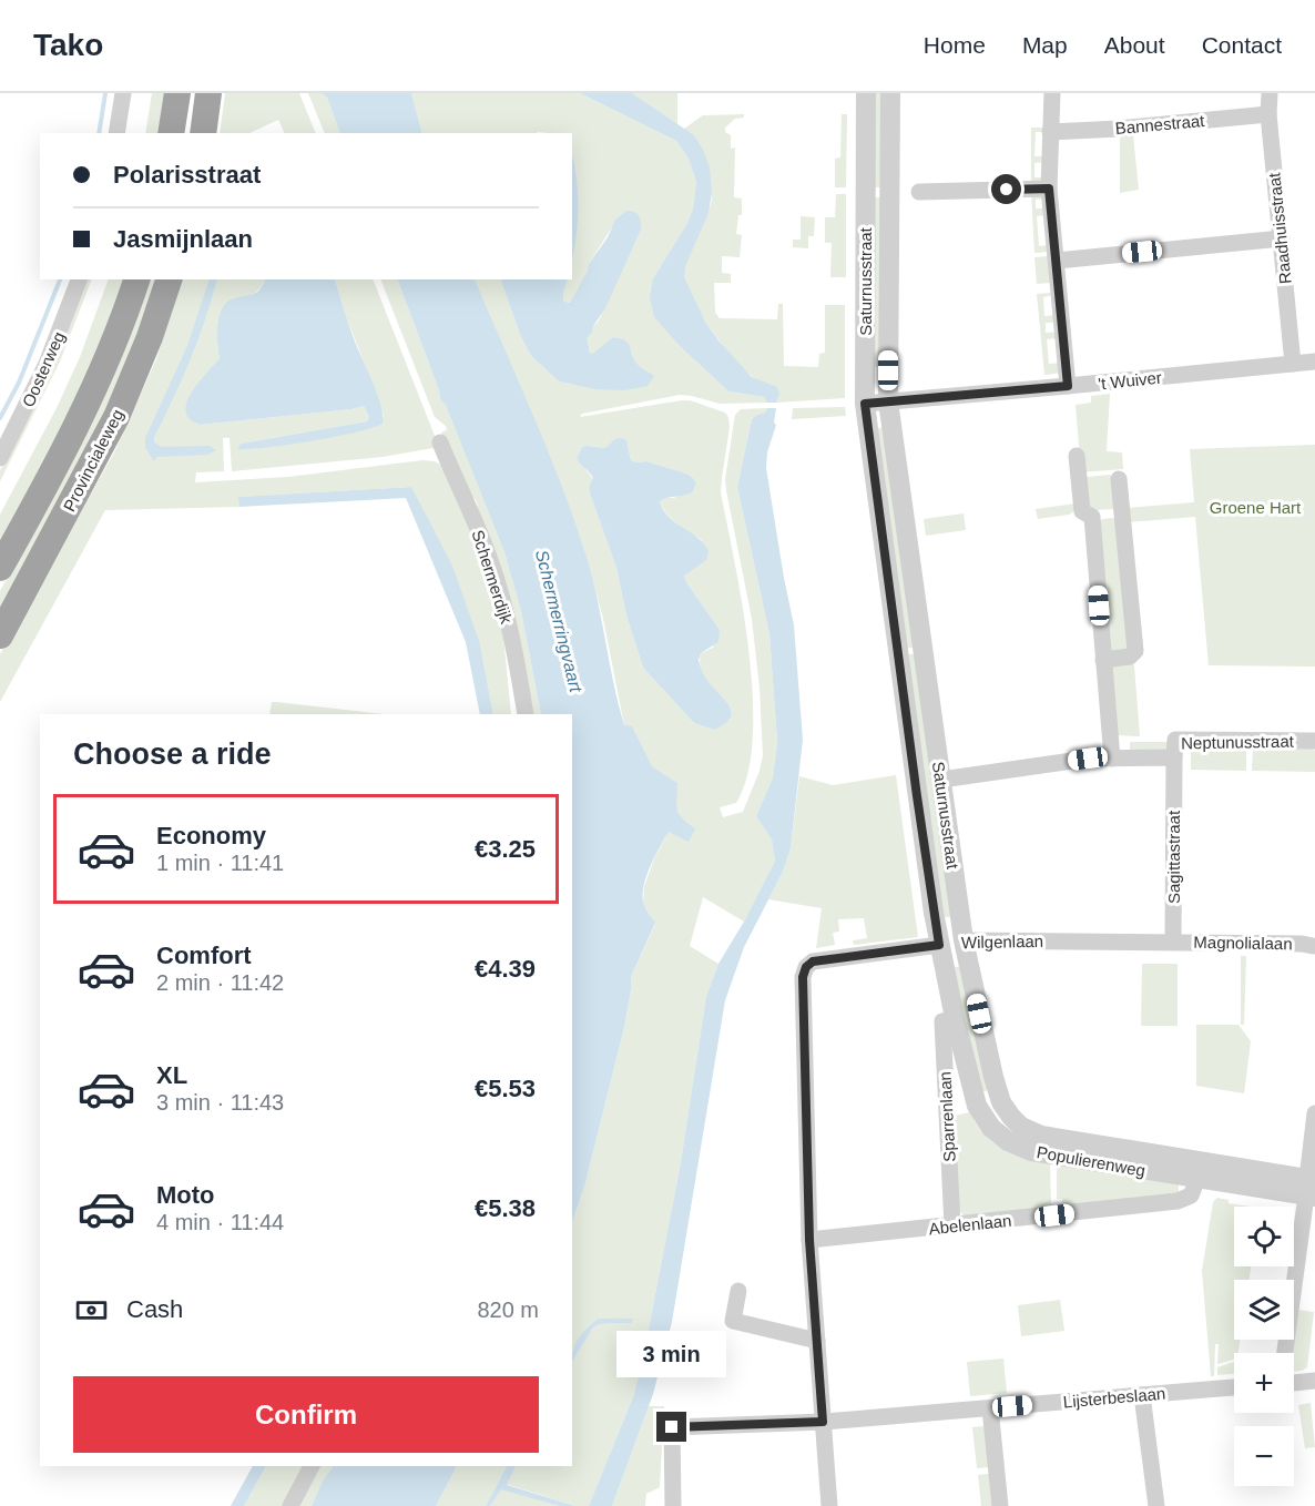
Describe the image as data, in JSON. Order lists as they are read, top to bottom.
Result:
{
  "streets": {
    "highway": ["Provincialeweg"],
    "street": [
      "Bannestraat",
      "Raadhuisstraat",
      "Saturnusstraat",
      "Oosterweg",
      "'t Wuiver",
      "Schermerdijk",
      "Neptunusstraat",
      "Sagittastraat",
      "Wilgenlaan",
      "Magnolialaan",
      "Sparrenlaan",
      "Populierenweg",
      "Abelenlaan",
      "Lijsterbeslaan"
    ]
  },
  "crossings": [
    ["Bannestraat", "Raadhuisstraat"],
    ["Raadhuisstraat", "'t Wuiver"],
    ["Saturnusstraat", "'t Wuiver"],
    ["Saturnusstraat", "Neptunusstraat"],
    ["Saturnusstraat", "Wilgenlaan"],
    ["Saturnusstraat", "Populierenweg"],
    ["Neptunusstraat", "Sagittastraat"],
    ["Sagittastraat", "Wilgenlaan"],
    ["Sagittastraat", "Magnolialaan"],
    ["Wilgenlaan", "Magnolialaan"],
    ["Wilgenlaan", "Populierenweg"],
    ["Wilgenlaan", "Abelenlaan"],
    ["Sparrenlaan", "Populierenweg"],
    ["Sparrenlaan", "Abelenlaan"],
    ["Populierenweg", "Abelenlaan"]
  ],
  "water": ["Schermerringvaart"],
  "parks": ["Groene Hart"],
  "page": {
    "header": "Tako",
    "nav": [
      "Home",
      "Map",
      "About",
      "Contact"
    ],
    "banner": ["Polarisstraat", "Jasmijnlaan"],
    "heading": "Choose a ride",
    "list": [
      {
        "name": "Economy",
        "note": "1 min · 11:41",
        "value": "€3.25"
      },
      {
        "name": "Comfort",
        "note": "2 min · 11:42",
        "value": "€4.39"
      },
      {
        "name": "XL",
        "note": "3 min · 11:43",
        "value": "€5.53"
      },
      {
        "name": "Moto",
        "note": "4 min · 11:44",
        "value": "€5.38"
      }
    ],
    "map_buttons": ["+", "−"],
    "pay": ["Cash", "820 m"],
    "bubble": "3 min",
    "buttons": "Confirm"
  }
}
